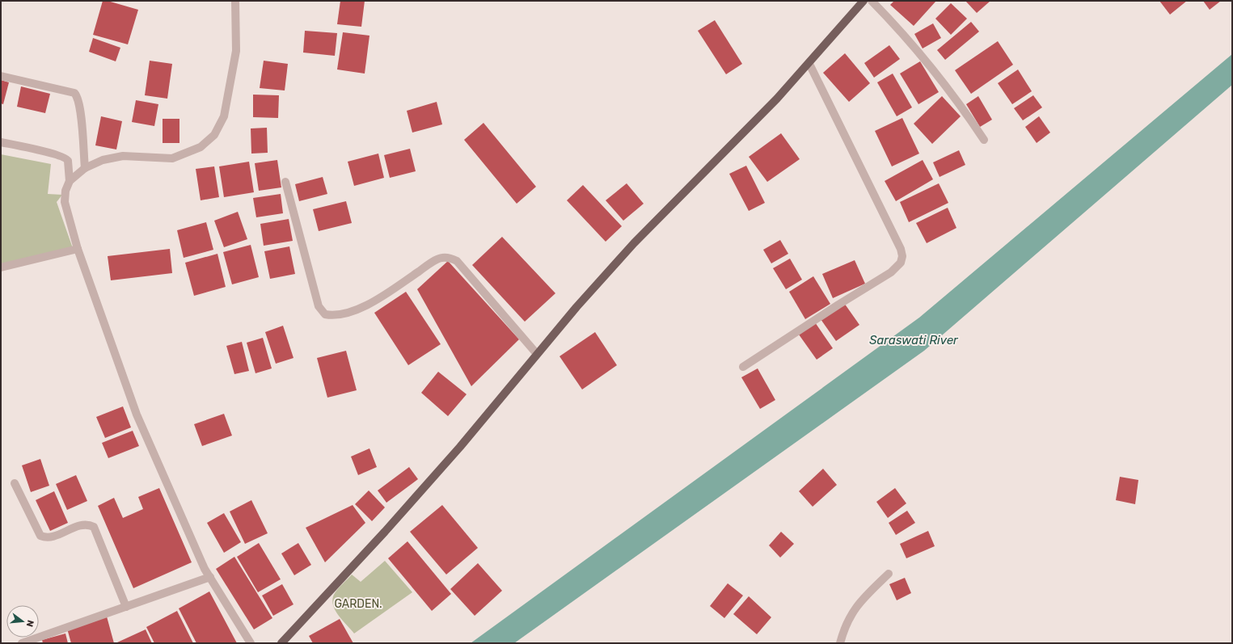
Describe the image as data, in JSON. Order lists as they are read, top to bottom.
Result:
{
  "water": ["Saraswati River"],
  "parks": ["GARDEN."],
  "north": "right"
}
